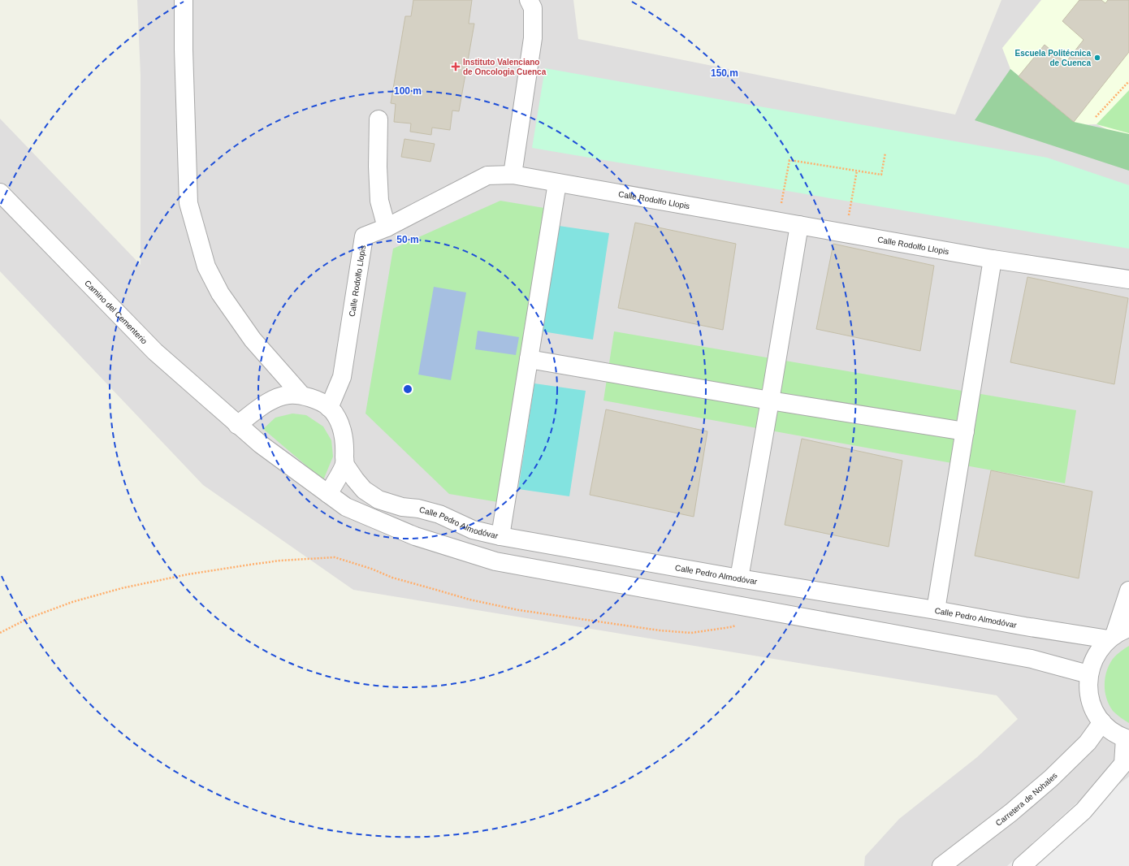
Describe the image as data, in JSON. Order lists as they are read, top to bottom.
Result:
{
  "streets": {
    "street": [
      "Calle Rodolfo Llopis",
      "Camino del Cementerio",
      "Calle Pedro Almodóvar",
      "Carretera de Nohales"
    ]
  },
  "places": {
    "other": ["Escuela Politécnica de Cuenca"],
    "health": ["Instituto Valenciano de Oncologia Cuenca"]
  },
  "rings": ["150 m", "100 m", "50 m"]
}
